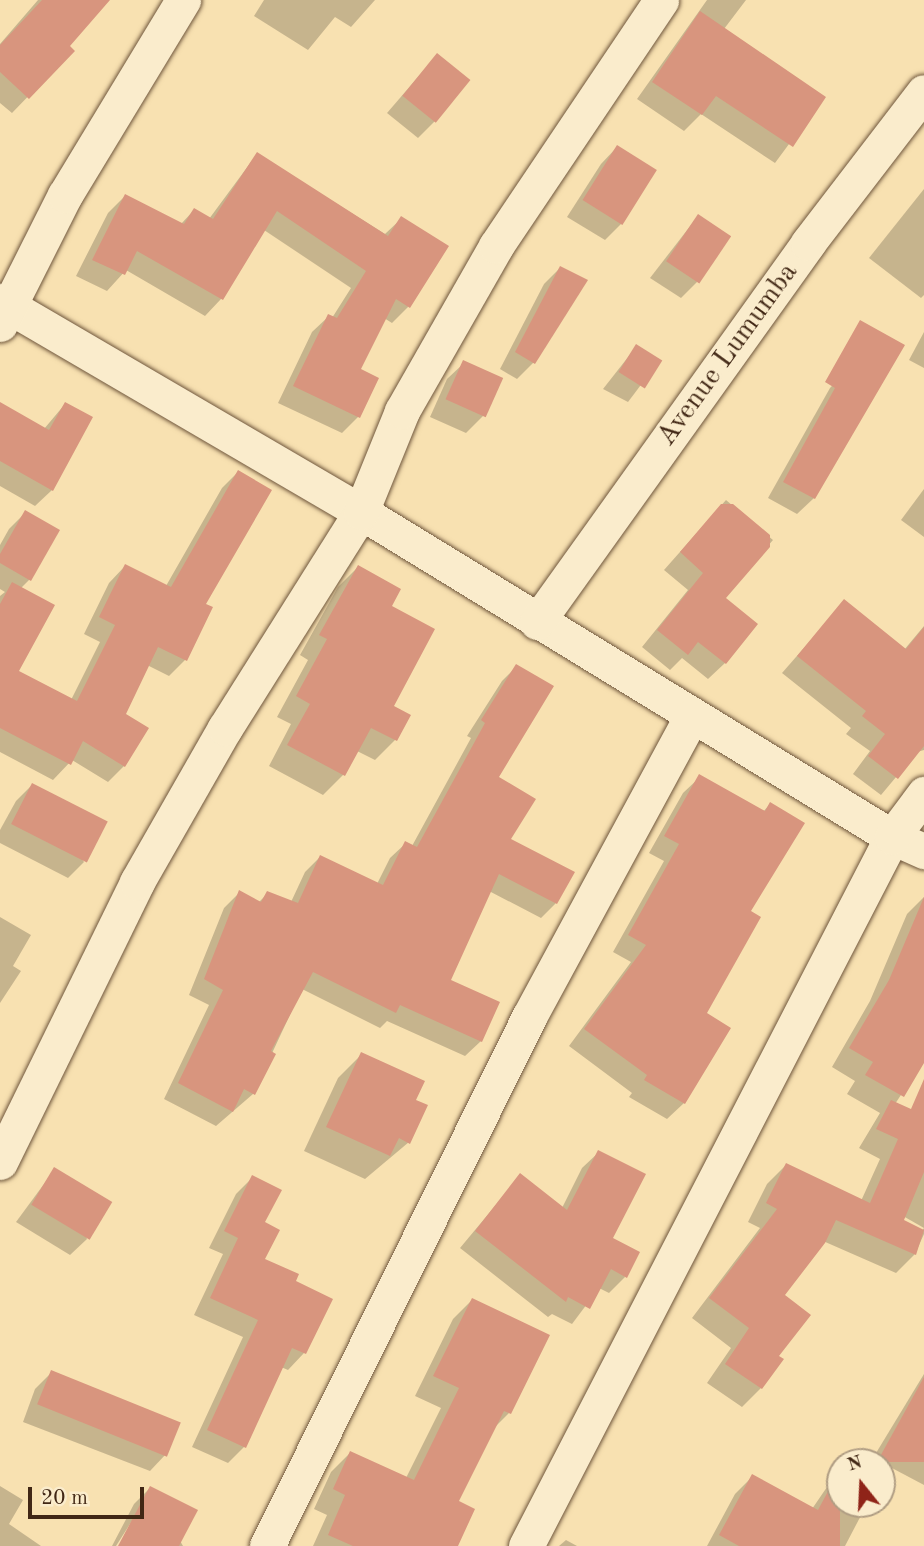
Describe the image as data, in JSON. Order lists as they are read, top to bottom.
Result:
{
  "streets": {
    "street": ["Avenue Lumumba"]
  },
  "scale_bar": "20 m",
  "north": "top"
}
